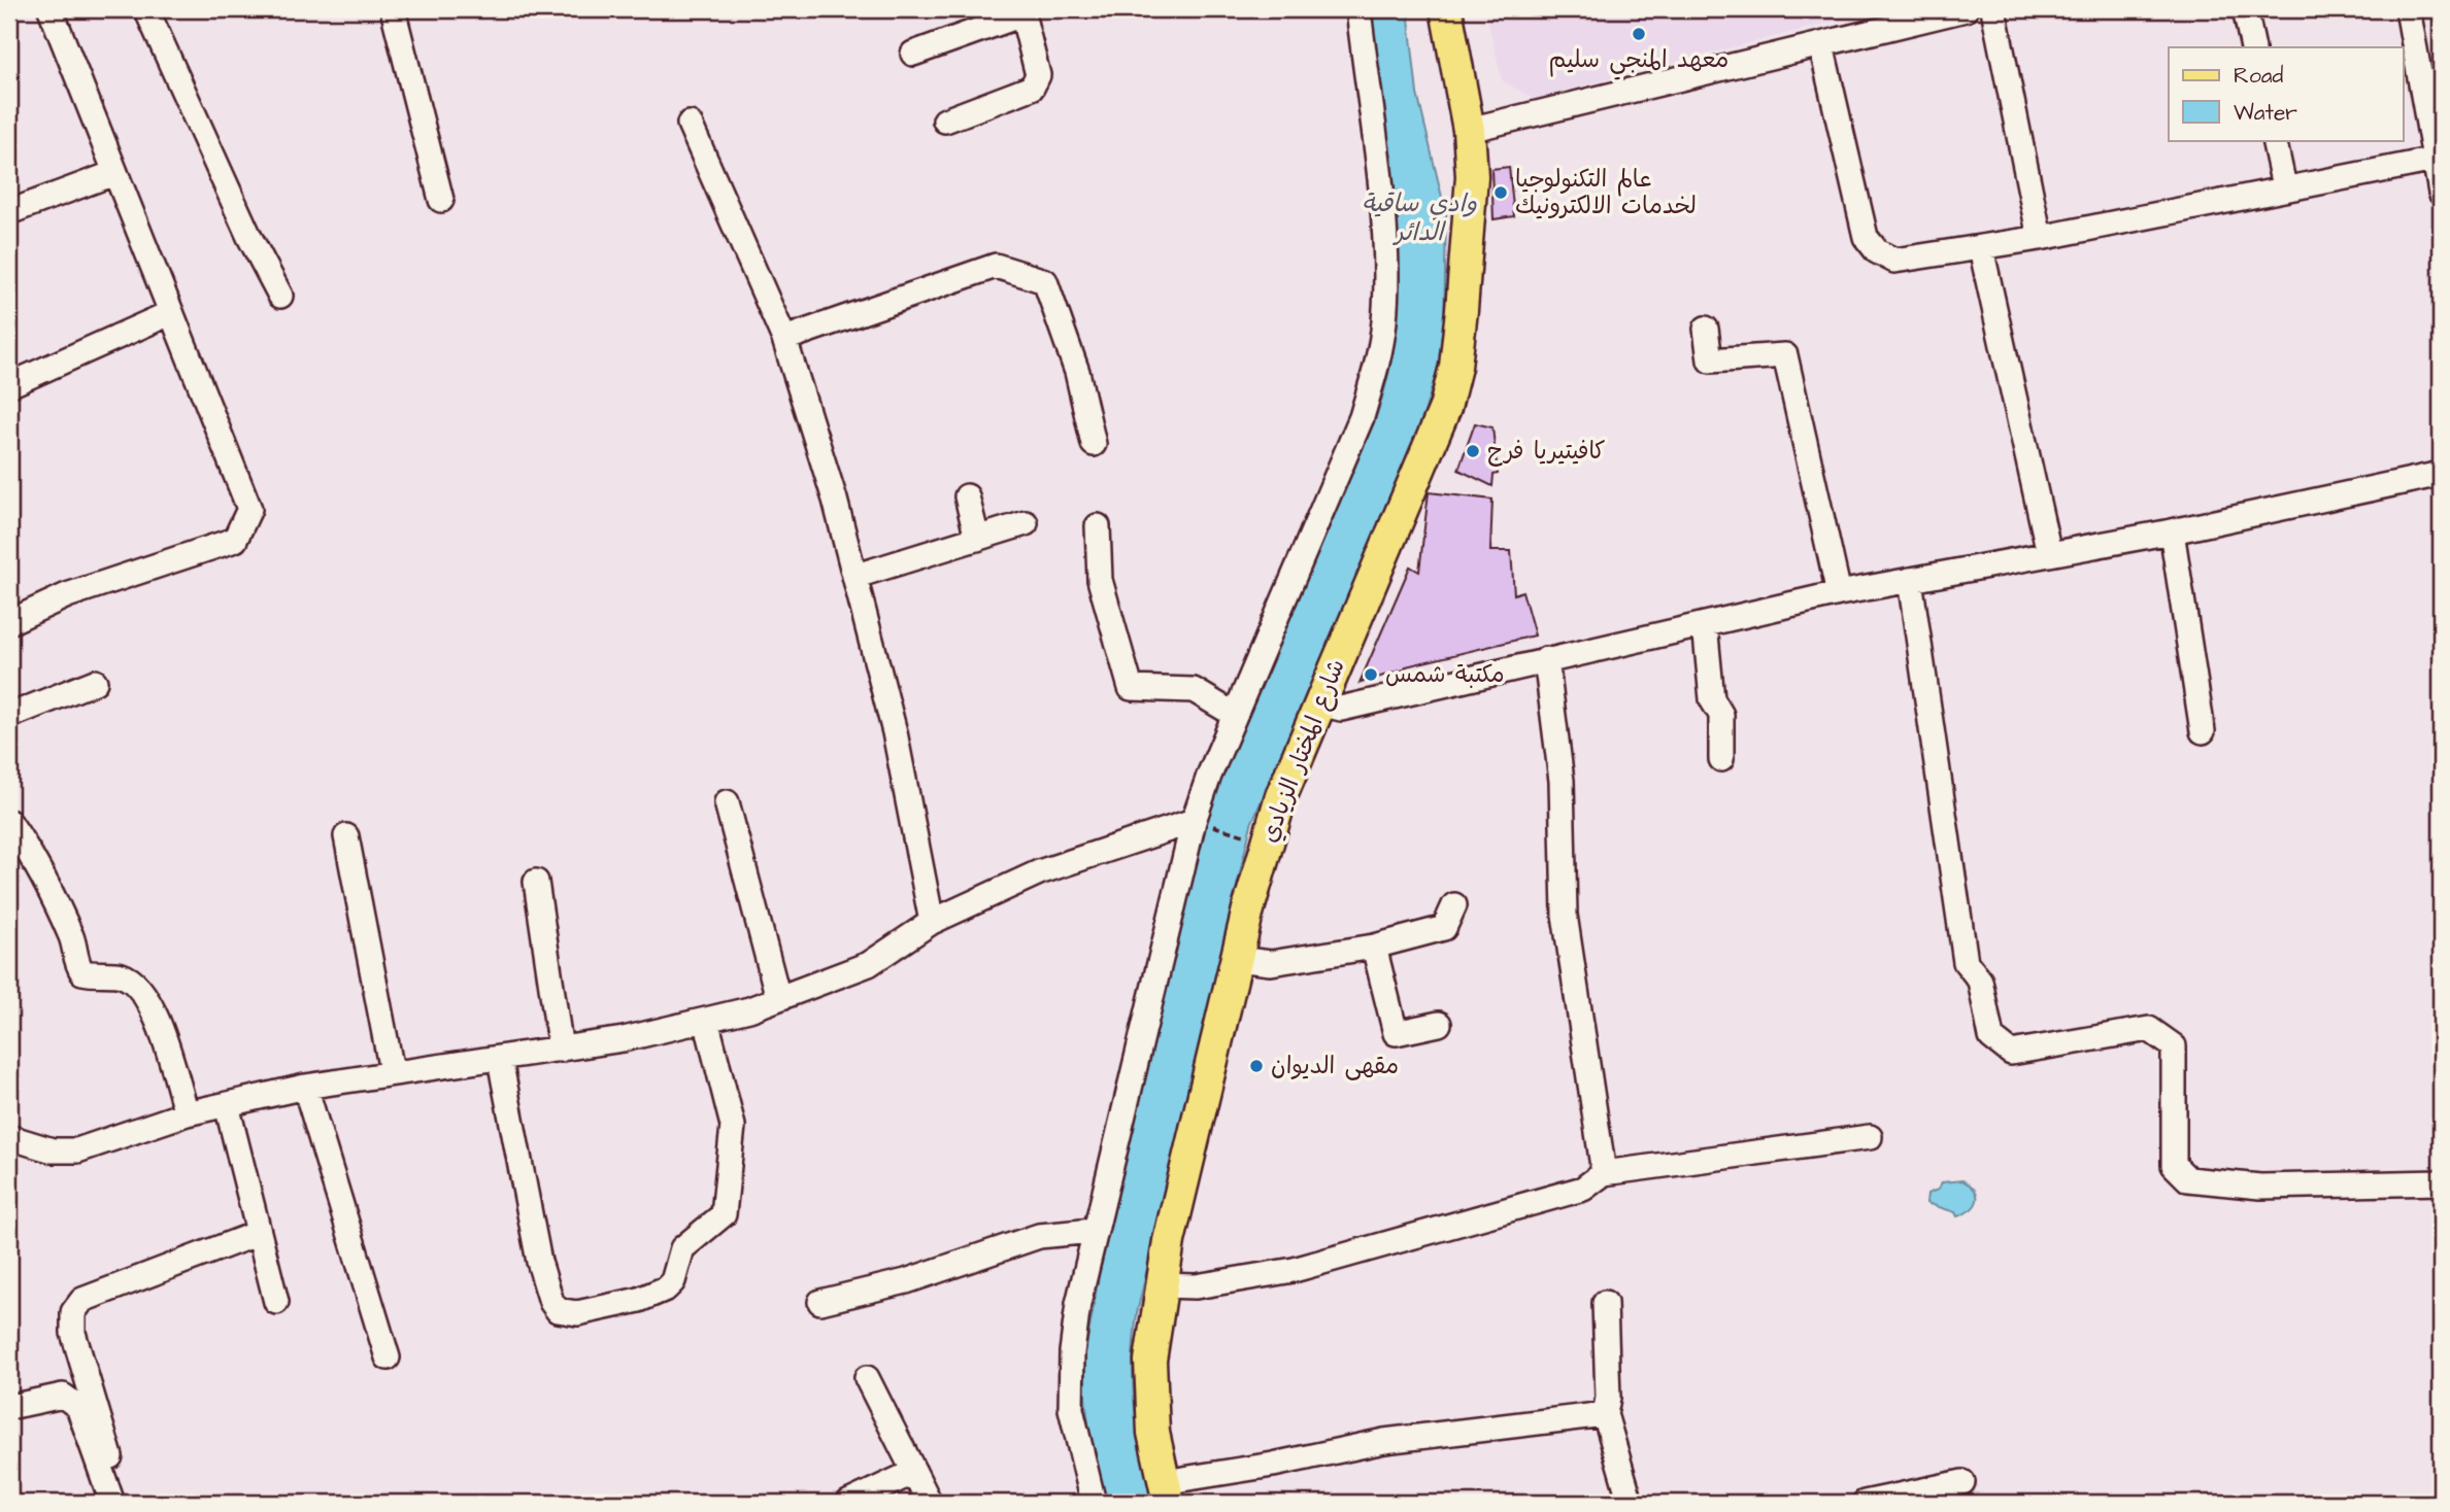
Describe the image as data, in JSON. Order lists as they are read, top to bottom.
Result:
{
  "streets": {
    "main road": ["شارع المختار الزيادي"]
  },
  "water": ["وادي ساقية الدائر"],
  "places": [
    "معهد المنجي سليم",
    "عالم التكنولوجيا لخدمات الالكترونيك",
    "كافيتيريا فرح",
    "مكتبة شمس",
    "مقهى الديوان"
  ],
  "legend": ["Road", "Water"]
}
